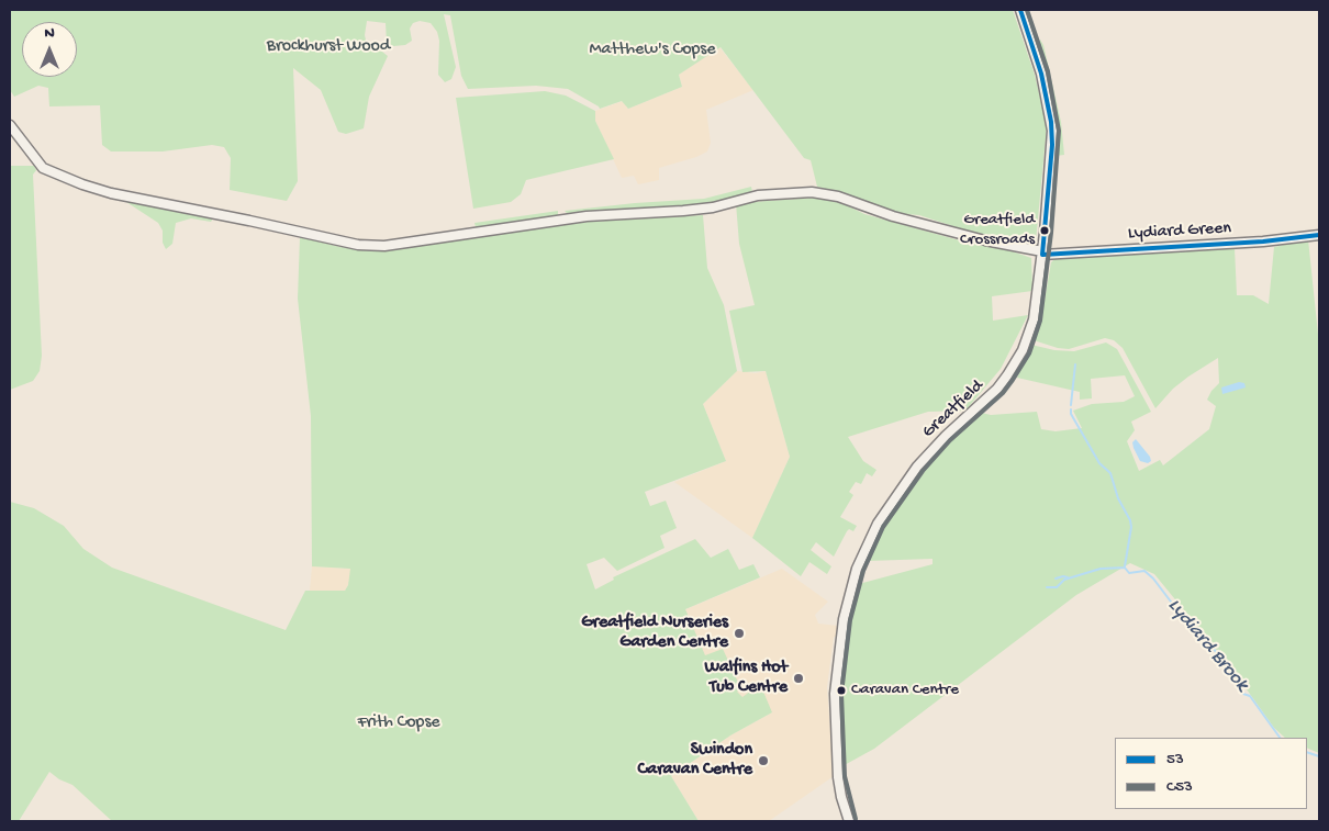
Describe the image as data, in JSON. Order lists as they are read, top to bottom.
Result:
{
  "streets": {
    "street": ["Lydiard Green", "Greatfield"]
  },
  "crossings": [
    ["Lydiard Green", "Greatfield"]
  ],
  "water": ["Lydiard Brook"],
  "parks": ["Brockhurst Wood", "Matthew's Copse", "Frith Copse"],
  "places": [
    "Greatfield Crossroads",
    "Greatfield Nurseries Garden Centre",
    "Walfins Hot Tub Centre",
    "Caravan Centre",
    "Swindon Caravan Centre"
  ],
  "lines": ["transit line 53", "transit line C53"],
  "legend": ["53", "C53"],
  "north": "top"
}
